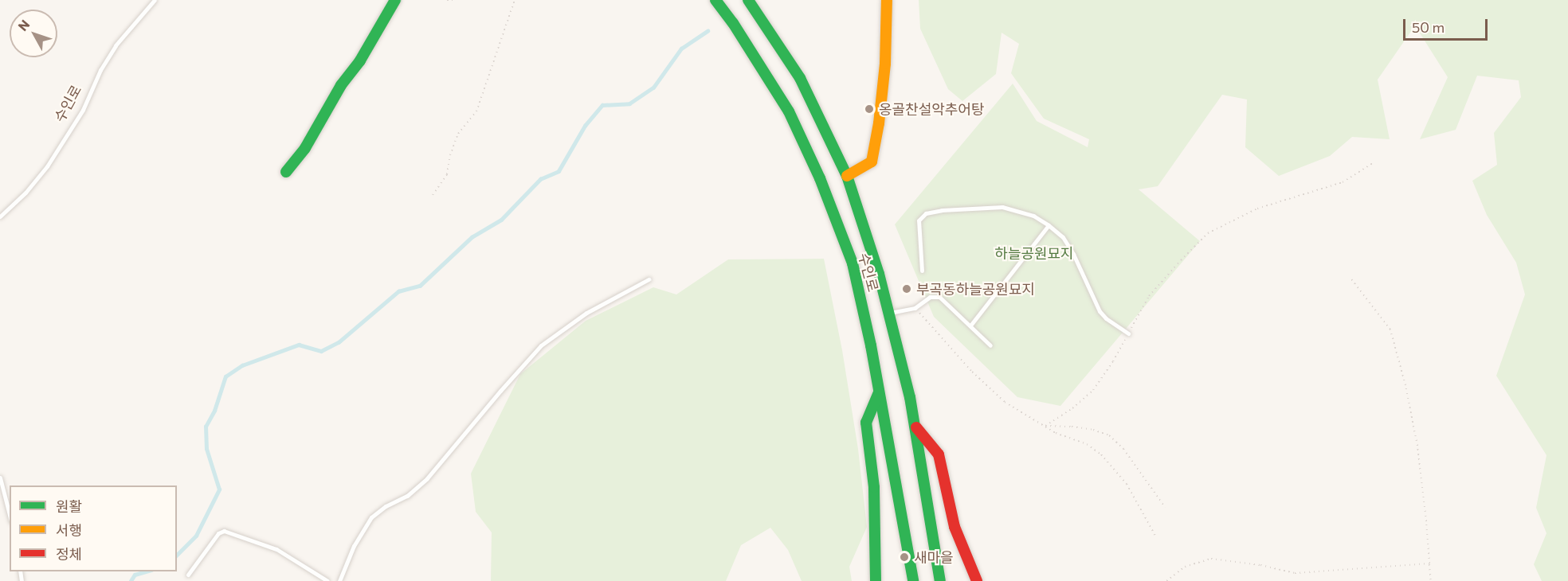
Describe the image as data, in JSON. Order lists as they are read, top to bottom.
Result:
{
  "streets": {
    "main road": ["수인로"]
  },
  "parks": ["하늘공원묘지"],
  "places": ["옹골찬설악추어탕", "부곡동하늘공원묘지", "새마을"],
  "legend": ["원활", "서행", "정체"],
  "scale_bar": "50 m",
  "north": "top left"
}
